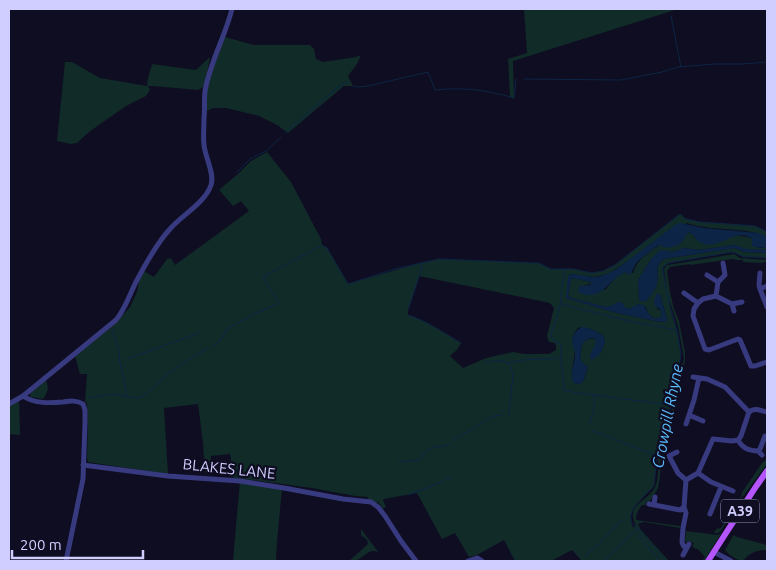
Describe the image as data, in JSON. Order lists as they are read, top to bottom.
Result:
{
  "streets": {
    "main road": ["A39"],
    "street": ["BLAKES LANE"]
  },
  "water": ["Crowpill Rhyne"],
  "scale_bar": "200 m"
}
